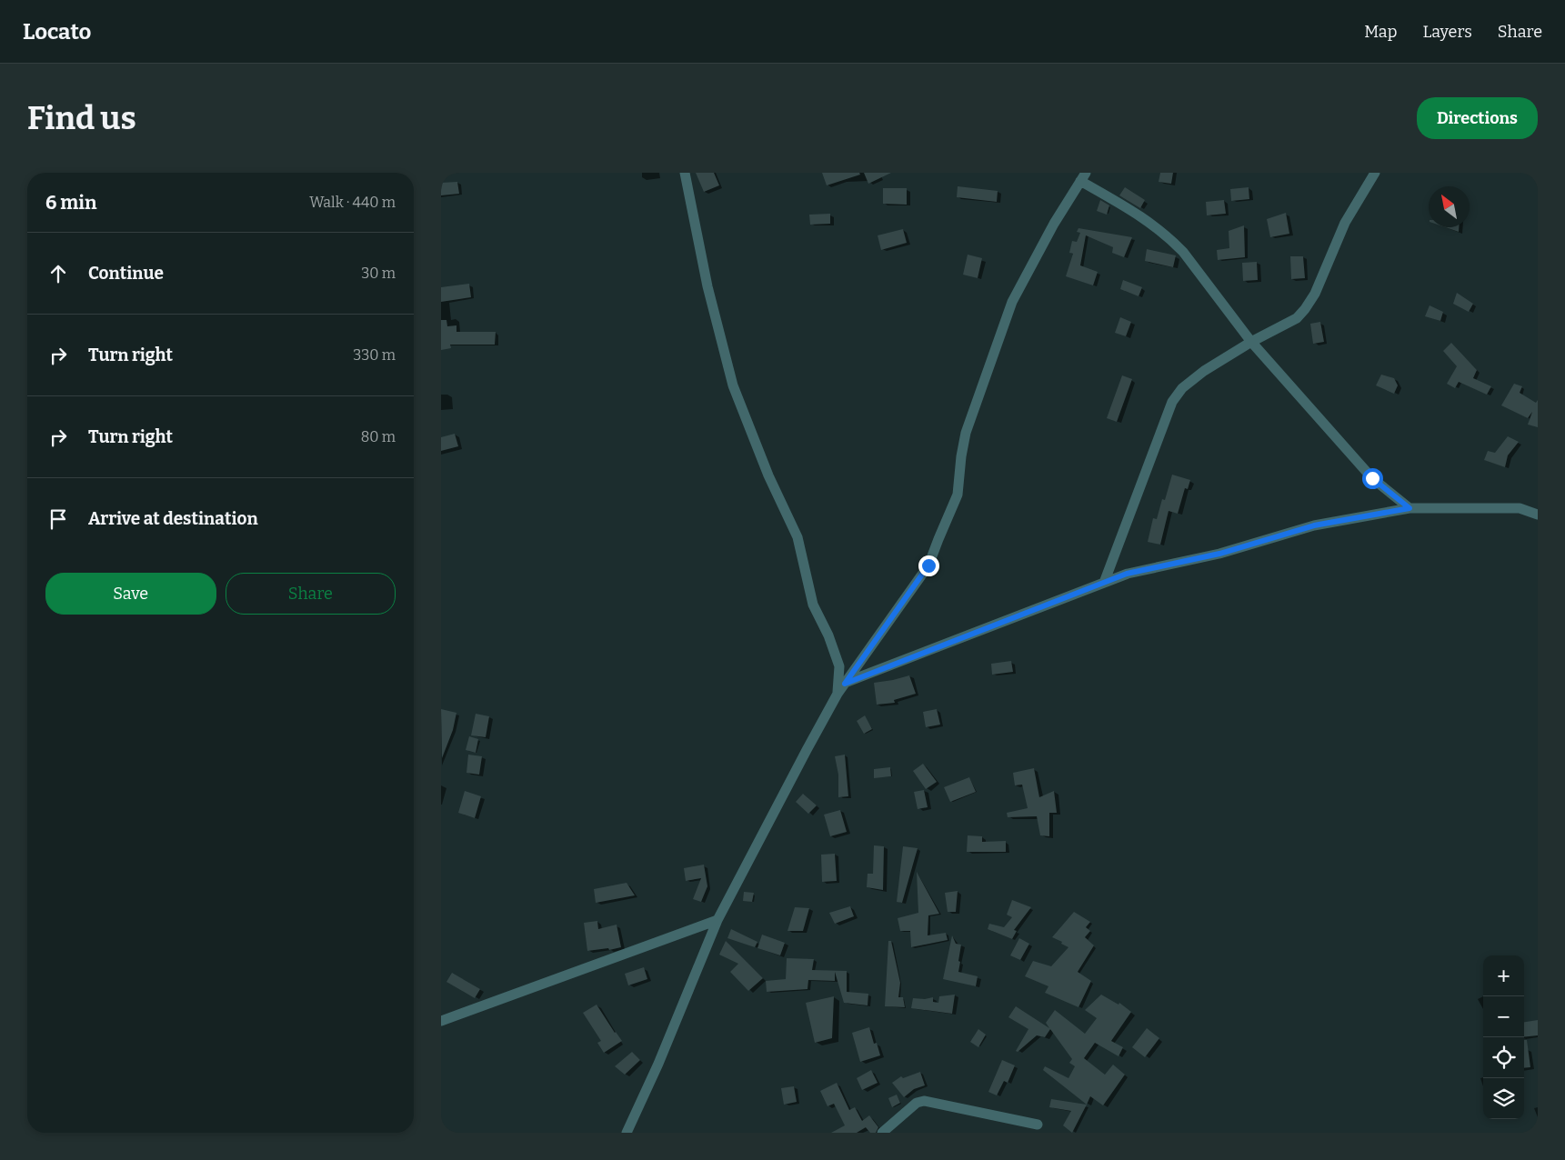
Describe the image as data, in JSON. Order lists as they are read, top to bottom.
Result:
{
  "north": "top left",
  "page": {
    "header": "Locato",
    "nav": ["Map", "Layers", "Share"],
    "buttons": [
      "Directions",
      ["Save", "Share"]
    ],
    "title": "Find us",
    "heading": ["6 min", "Walk · 440 m"],
    "list": [
      ["Continue", "30 m"],
      ["Turn right", "330 m"],
      ["Turn right", "80 m"],
      "Arrive at destination"
    ],
    "map_buttons": ["+", "−"]
  }
}
